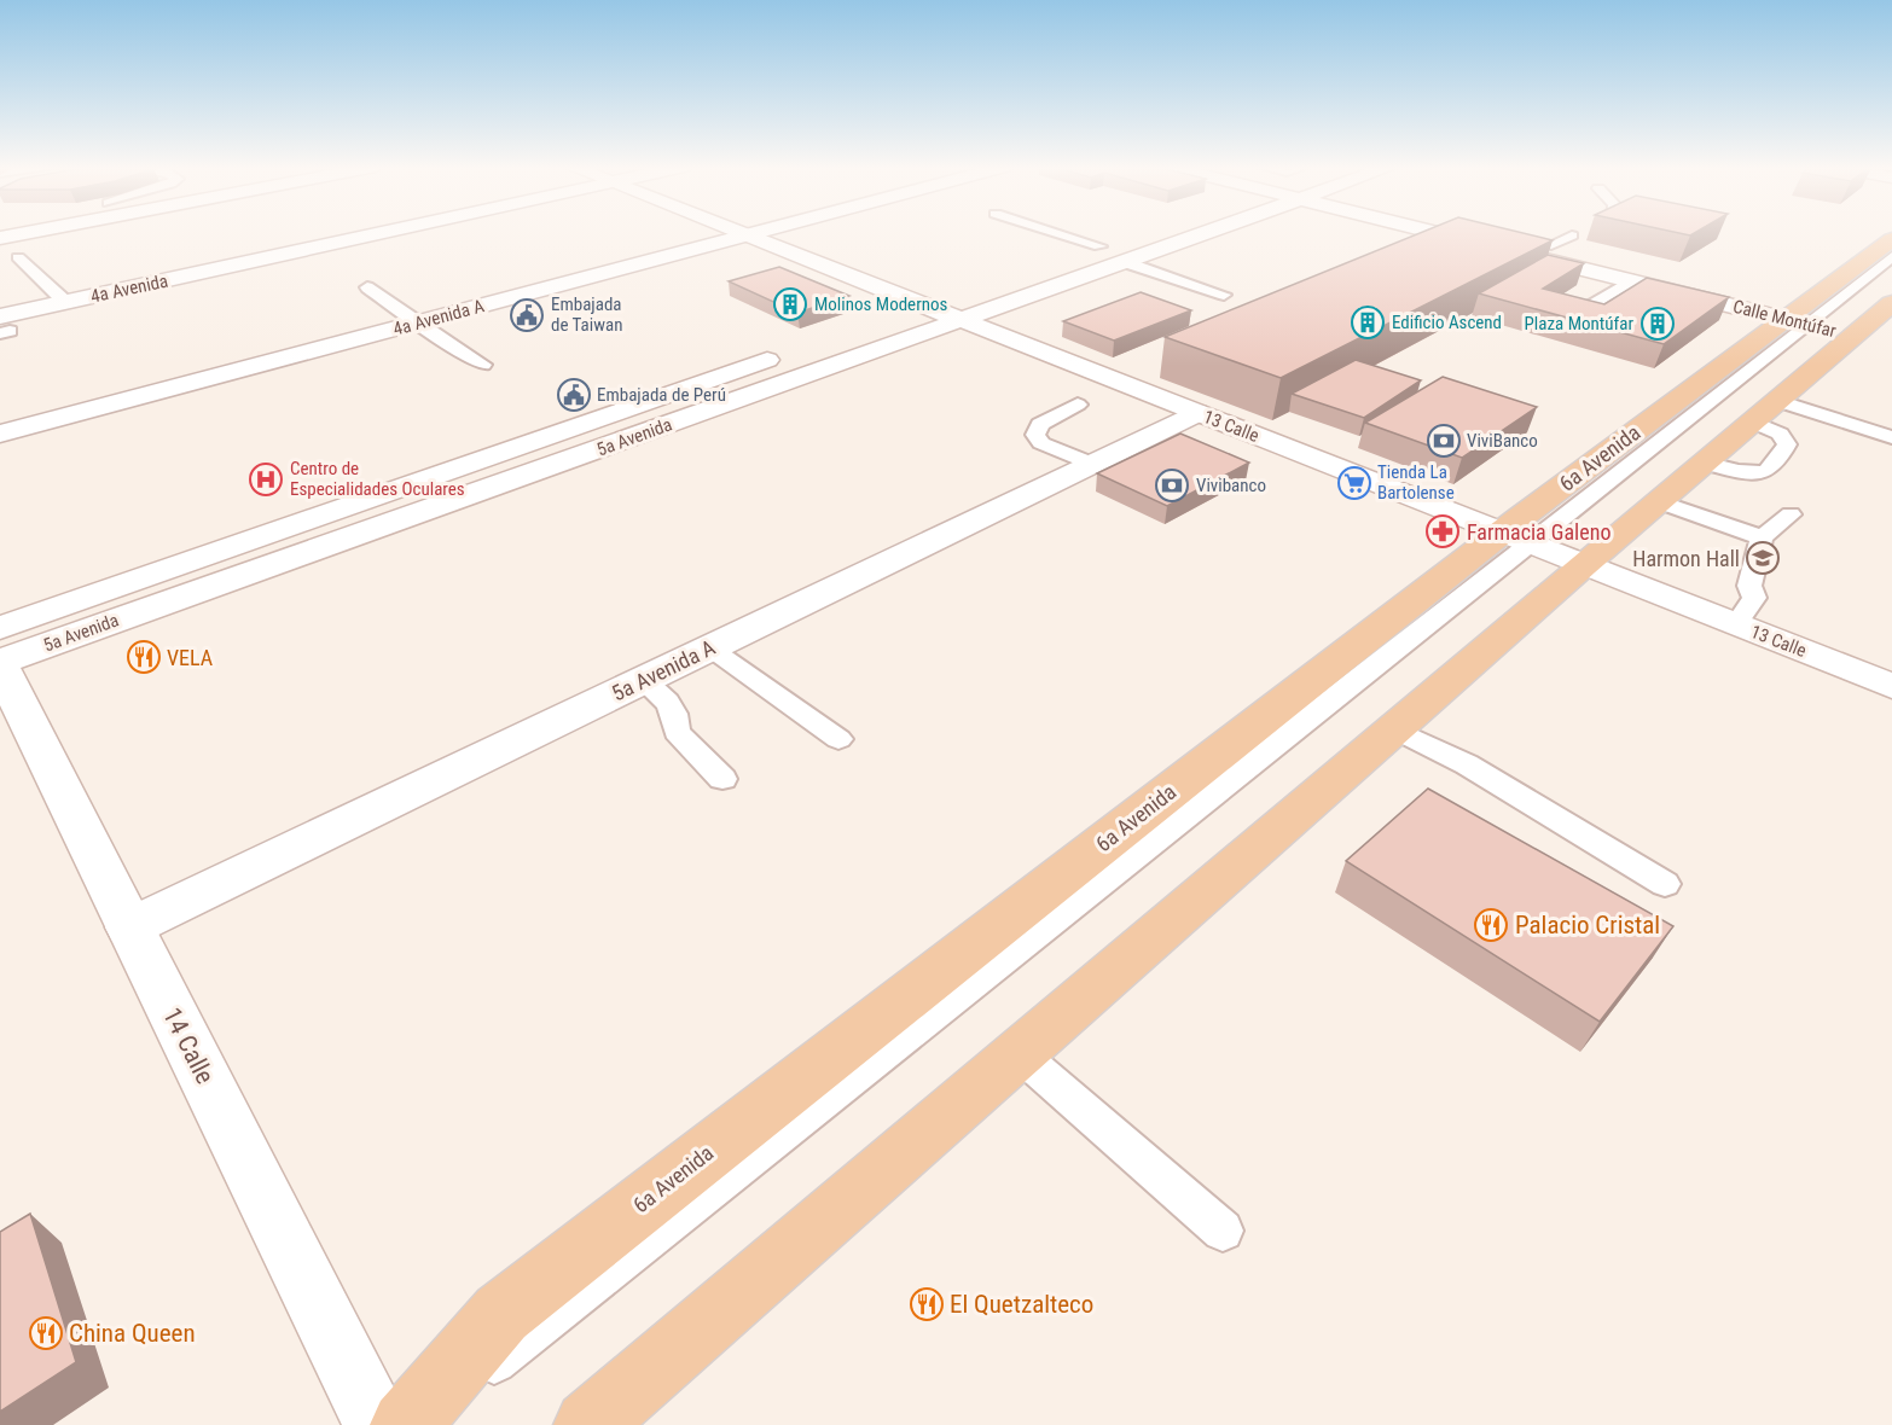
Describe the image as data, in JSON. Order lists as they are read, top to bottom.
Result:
{
  "streets": {
    "main road": ["Calle Montúfar", "6a Avenida"],
    "street": [
      "4a Avenida",
      "4a Avenida A",
      "13 Calle",
      "5a Avenida",
      "5a Avenida A",
      "14 Calle"
    ]
  },
  "crossings": [
    ["4a Avenida A", "13 Calle"],
    ["13 Calle", "5a Avenida"],
    ["13 Calle", "6a Avenida"],
    ["13 Calle", "5a Avenida A"],
    ["5a Avenida", "14 Calle"],
    ["5a Avenida A", "14 Calle"]
  ],
  "places": {
    "building": ["Molinos Modernos", "Edificio Ascend", "Plaza Montúfar"],
    "public building": ["Embajada de Taiwan", "Embajada de Perú"],
    "bank": ["ViviBanco", "Vivibanco"],
    "hospital": ["Centro de Especialidades Oculares"],
    "supermarket": ["Tienda La Bartolense"],
    "pharmacy": ["Farmacia Galeno"],
    "school or university": ["Harmon Hall"],
    "restaurant": [
      "VELA",
      "Palacio Cristal",
      "El Quetzalteco",
      "China Queen"
    ]
  }
}
